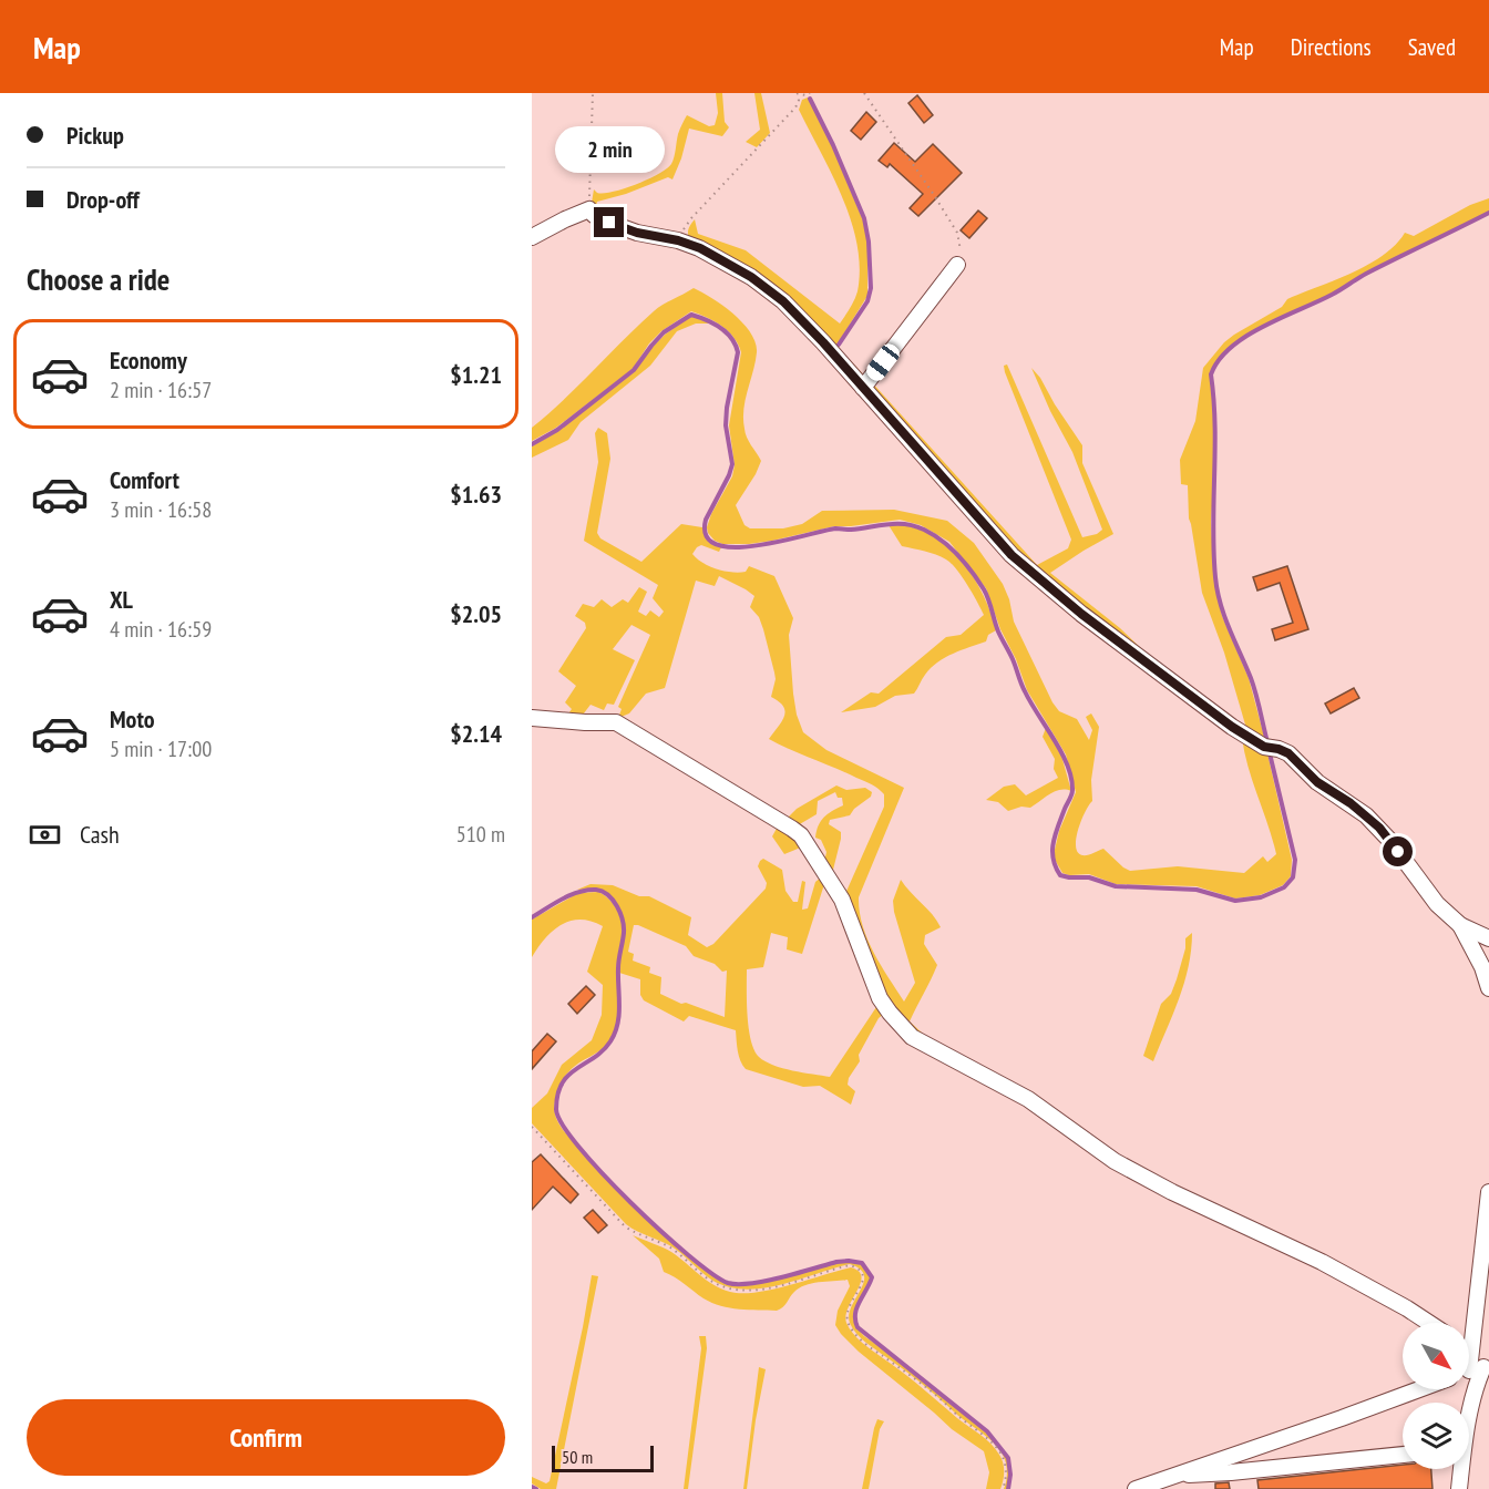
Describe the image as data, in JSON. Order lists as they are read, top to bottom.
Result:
{
  "scale_bar": "50 m",
  "north": "bottom right",
  "page": {
    "header": "Map",
    "nav": ["Map", "Directions", "Saved"],
    "banner": ["Pickup", "Drop-off"],
    "bubble": "2 min",
    "heading": "Choose a ride",
    "list": [
      {
        "name": "Economy",
        "note": "2 min · 16:57",
        "value": "$1.21"
      },
      {
        "name": "Comfort",
        "note": "3 min · 16:58",
        "value": "$1.63"
      },
      {
        "name": "XL",
        "note": "4 min · 16:59",
        "value": "$2.05"
      },
      {
        "name": "Moto",
        "note": "5 min · 17:00",
        "value": "$2.14"
      }
    ],
    "pay": ["Cash", "510 m"],
    "buttons": "Confirm",
    "scale": "50 m"
  }
}
